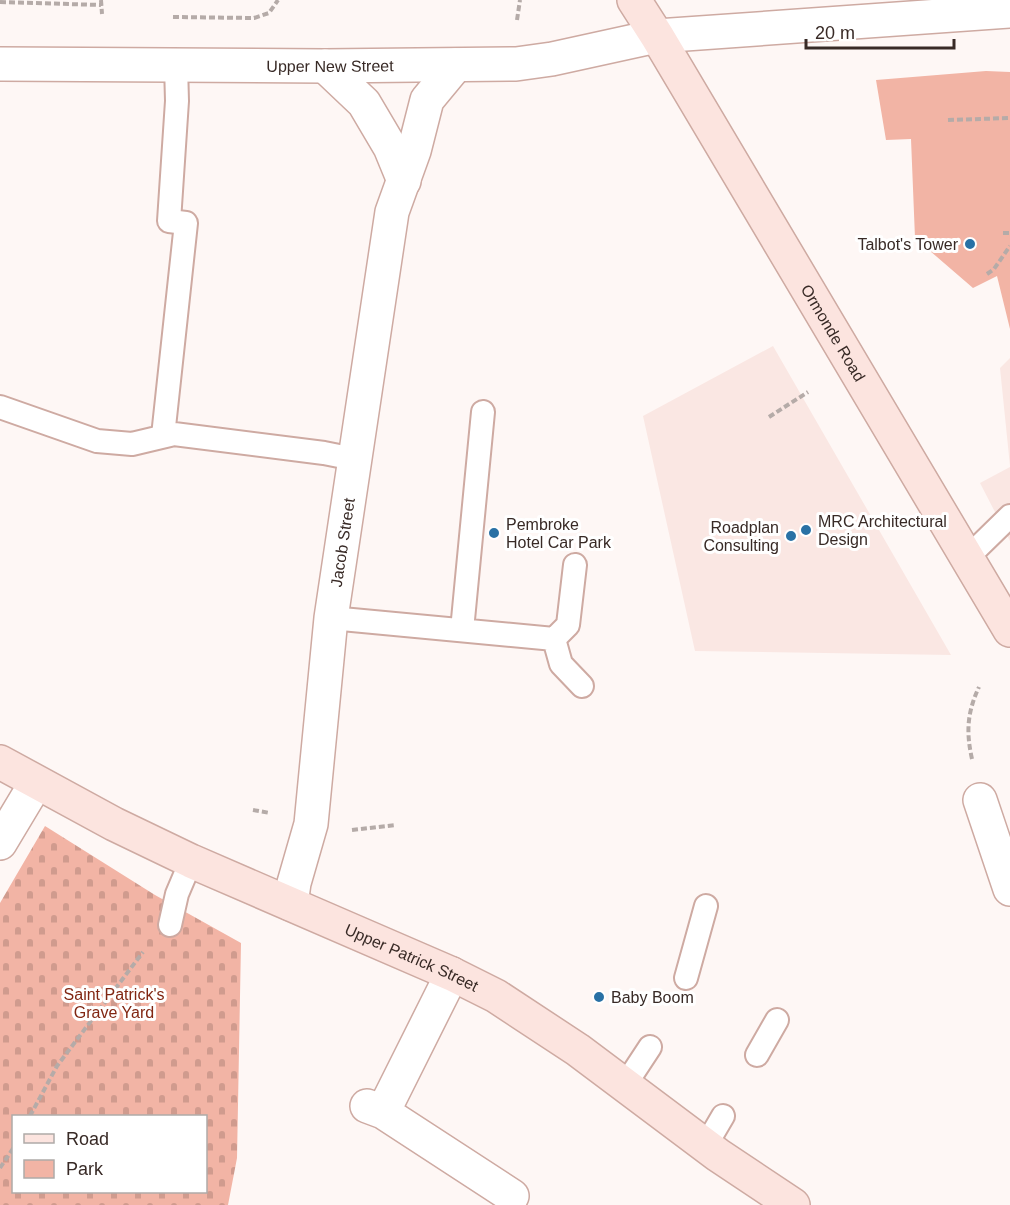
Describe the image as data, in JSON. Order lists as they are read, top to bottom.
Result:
{
  "streets": {
    "main road": ["Ormonde Road", "Upper Patrick Street"],
    "street": ["Upper New Street", "Jacob Street"]
  },
  "crossings": [
    ["Upper New Street", "Ormonde Road"],
    ["Upper New Street", "Jacob Street"],
    ["Jacob Street", "Upper Patrick Street"]
  ],
  "parks": ["Saint Patrick's Grave Yard"],
  "places": [
    "Talbot's Tower",
    "MRC Architectural Design",
    "Pembroke Hotel Car Park",
    "Roadplan Consulting",
    "Baby Boom"
  ],
  "legend": ["Road", "Park"],
  "scale_bar": "20 m"
}
